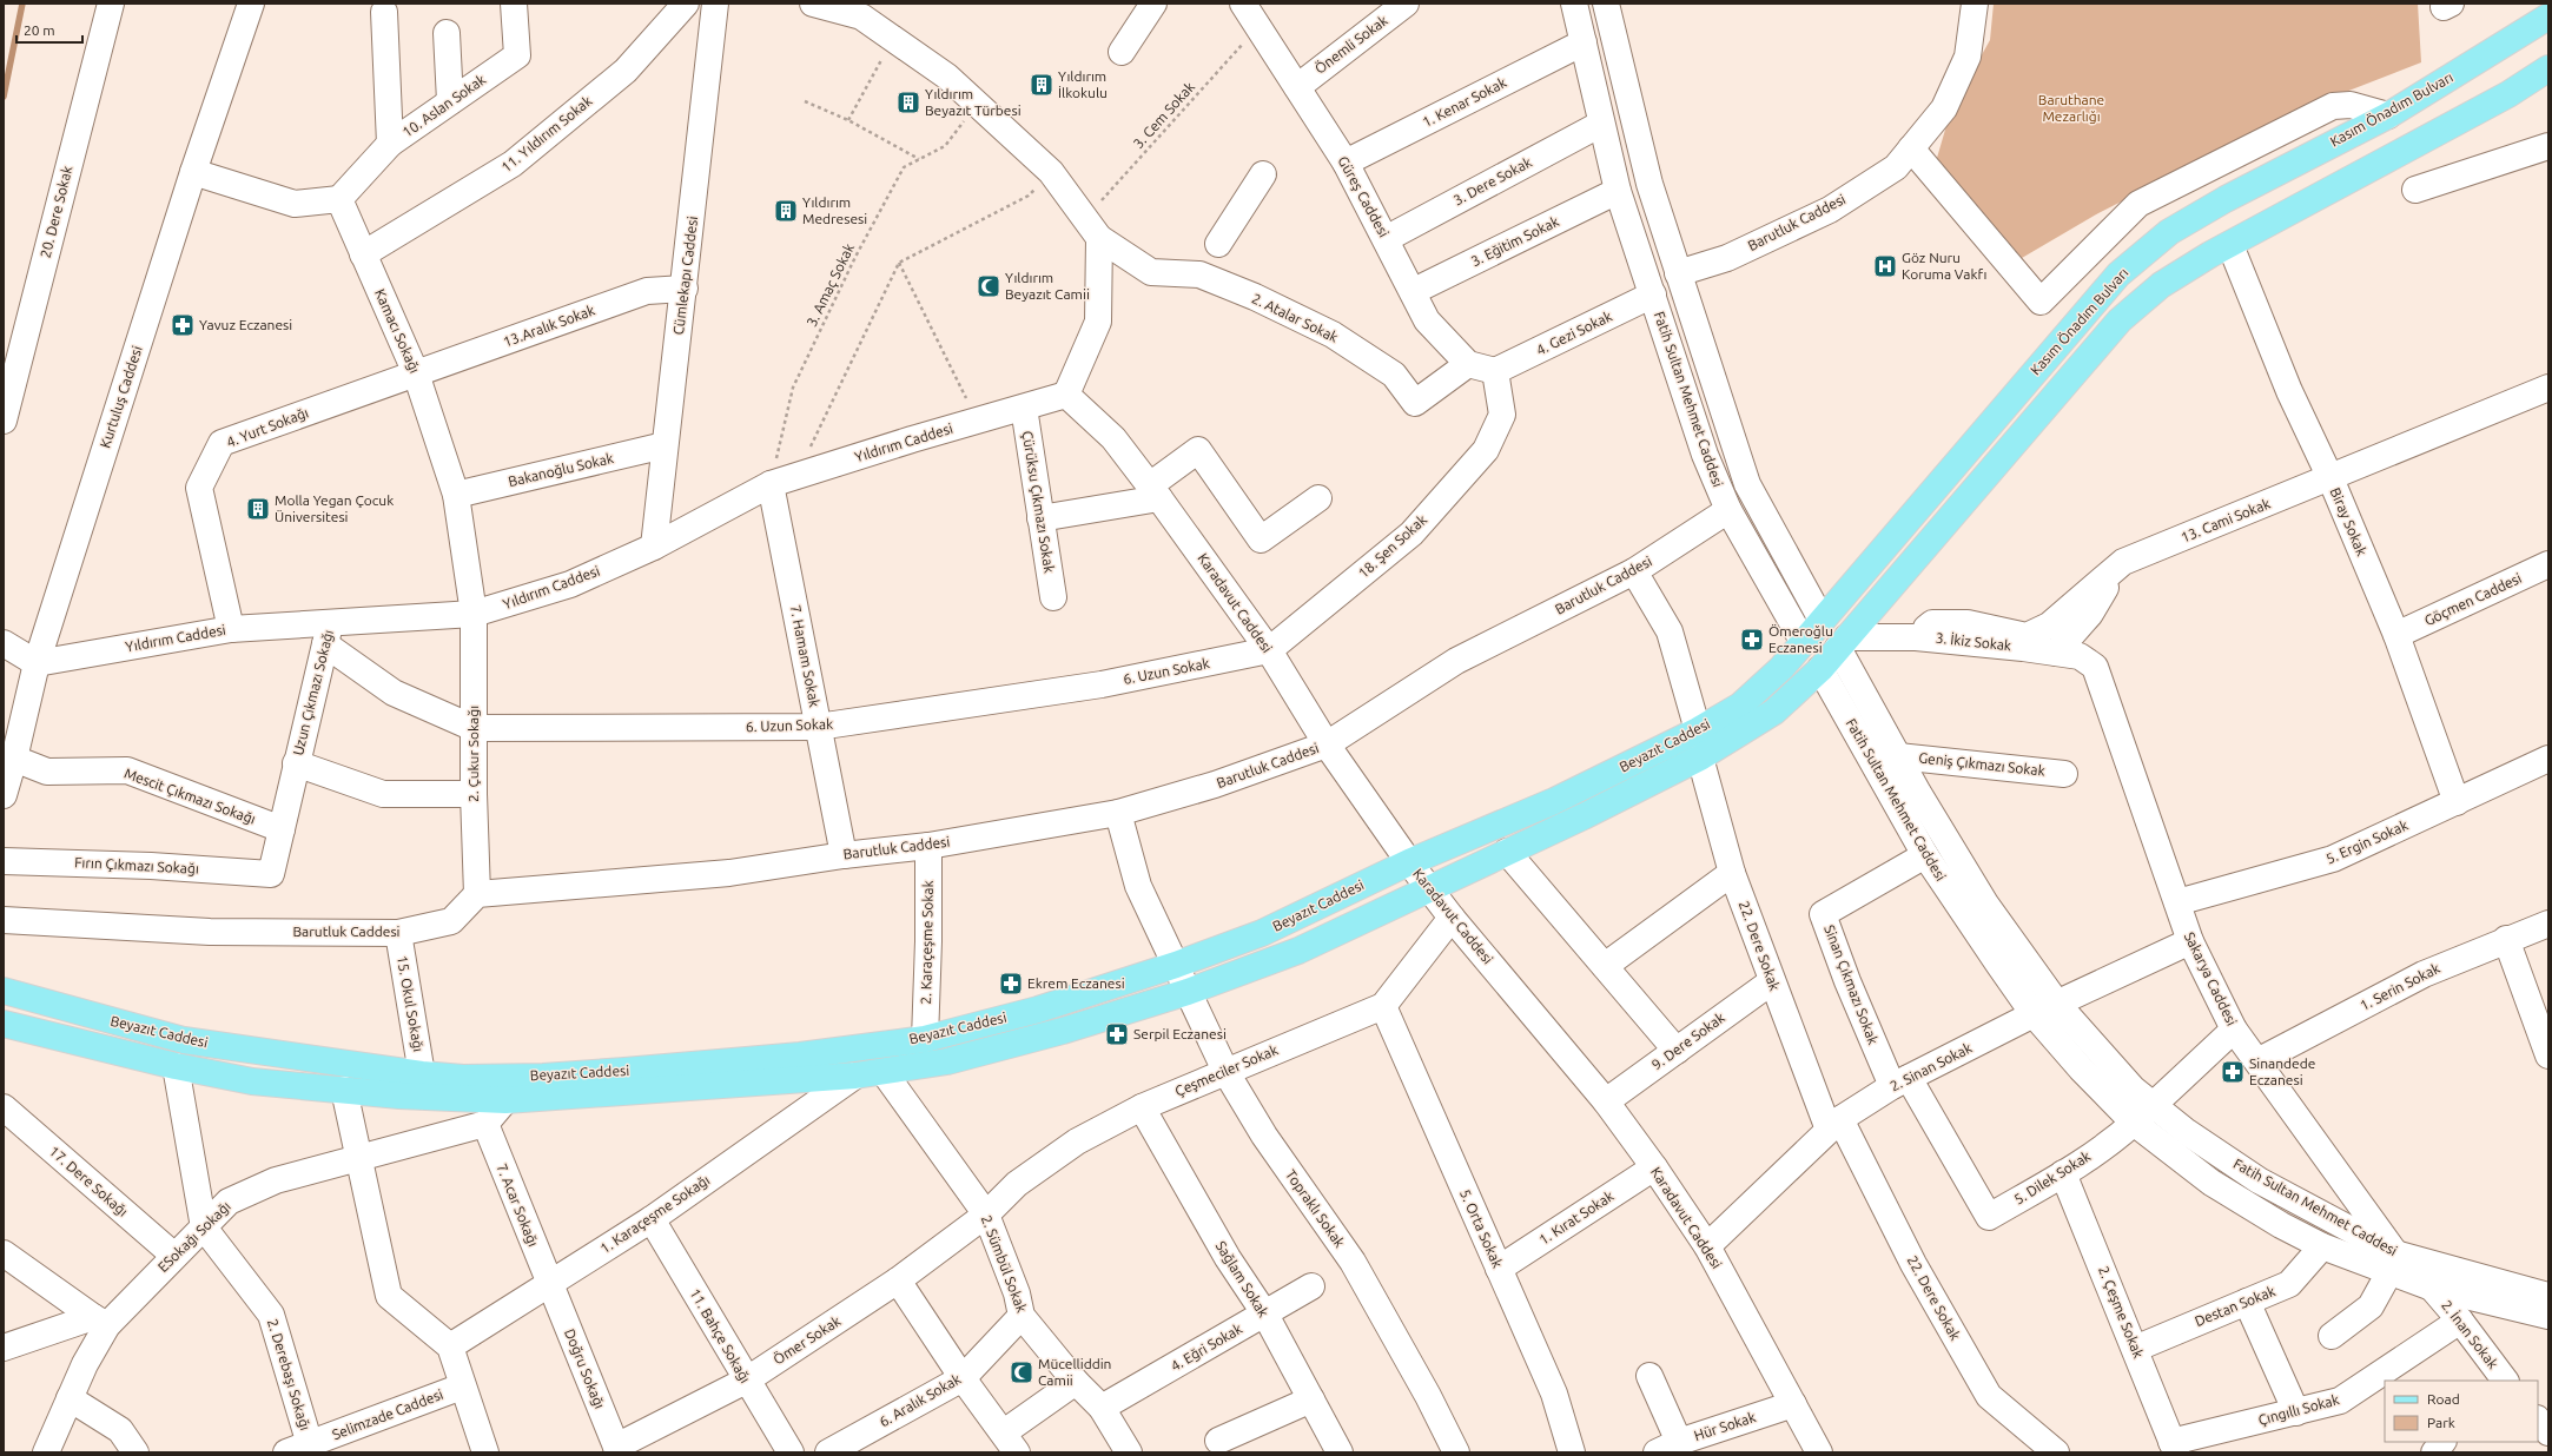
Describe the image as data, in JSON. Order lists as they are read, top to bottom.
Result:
{
  "streets": {
    "main road": ["Kasım Önadım Bulvarı", "Fatih Sultan Mehmet Caddesi", "Beyazıt Caddesi"],
    "street": [
      "Önemli Sokak",
      "1. Kenar Sokak",
      "10. Aslan Sokak",
      "11. Yıldırım Sokak",
      "3. Dere Sokak",
      "Güreş Caddesi",
      "20. Dere Sokak",
      "Barutluk Caddesi",
      "3. Eğitim Sokak",
      "Cümlekapı Caddesi",
      "2. Atalar Sokak",
      "13.Aralık Sokak",
      "Kamacı Sokağı",
      "4. Gezi Sokak",
      "Kurtuluş Caddesi",
      "4. Yurt Sokağı",
      "Yıldırım Caddesi",
      "Bakanoğlu Sokak",
      "Çürüksu Çıkmazı Sokak",
      "13. Cami Sokak",
      "Biray Sokak",
      "18. Şen Sokak",
      "Göçmen Caddesi",
      "Karadavut Caddesi",
      "3. İkiz Sokak",
      "7. Hamam Sokak",
      "6. Uzun Sokak",
      "Uzun Çıkmazı Sokağı",
      "2. Çukur Sokağı",
      "Geniş Çıkmazı Sokak",
      "Mescit Çıkmazı Sokağı",
      "5. Ergin Sokak",
      "Fırın Çıkmazı Sokağı",
      "2. Karaçeşme Sokak",
      "22. Dere Sokak",
      "Sakarya Caddesi",
      "Sinan Çıkmazı Sokak",
      "1. Serin Sokak",
      "15. Okul Sokağı",
      "9. Dere Sokak",
      "2. Sinan Sokak",
      "Çeşmeciler Sokak",
      "5. Dilek Sokak",
      "17. Dere Sokağı",
      "7. Acar Sokağı",
      "Topraklı Sokak",
      "1. Karaçeşme Sokağı",
      "1. Kırat Sokak",
      "5. Orta Sokak",
      "ESokağı Sokağı",
      "2. Sümbül Sokak",
      "Sağlam Sokak",
      "Destan Sokak",
      "2. Çeşme Sokak",
      "2. İnan Sokak",
      "11. Bahçe Sokağı",
      "Ömer Sokak",
      "4. Eğri Sokak",
      "Doğru Sokağı",
      "2. Derebaşı Sokağı",
      "6. Aralık Sokak",
      "Çıngıllı Sokak",
      "Selimzade Caddesi",
      "Hür Sokak"
    ],
    "path": ["3. Cem Sokak", "3. Amaç Sokak"]
  },
  "crossings": [
    ["Önemli Sokak", "Güreş Caddesi"],
    ["1. Kenar Sokak", "Güreş Caddesi"],
    ["1. Kenar Sokak", "Fatih Sultan Mehmet Caddesi"],
    ["10. Aslan Sokak", "Kamacı Sokağı"],
    ["Kasım Önadım Bulvarı", "Fatih Sultan Mehmet Caddesi"],
    ["Kasım Önadım Bulvarı", "Biray Sokak"],
    ["Kasım Önadım Bulvarı", "3. İkiz Sokak"],
    ["Kasım Önadım Bulvarı", "Beyazıt Caddesi"],
    ["3. Cem Sokak", "Güreş Caddesi"],
    ["3. Cem Sokak", "2. Atalar Sokak"],
    ["11. Yıldırım Sokak", "Kamacı Sokağı"],
    ["3. Dere Sokak", "Güreş Caddesi"],
    ["3. Dere Sokak", "Fatih Sultan Mehmet Caddesi"],
    ["Güreş Caddesi", "3. Eğitim Sokak"],
    ["Güreş Caddesi", "2. Atalar Sokak"],
    ["Barutluk Caddesi", "Fatih Sultan Mehmet Caddesi"],
    ["Barutluk Caddesi", "Karadavut Caddesi"],
    ["Barutluk Caddesi", "7. Hamam Sokak"],
    ["Barutluk Caddesi", "2. Çukur Sokağı"],
    ["Barutluk Caddesi", "2. Karaçeşme Sokak"],
    ["Barutluk Caddesi", "15. Okul Sokağı"],
    ["Barutluk Caddesi", "Topraklı Sokak"],
    ["3. Eğitim Sokak", "Fatih Sultan Mehmet Caddesi"],
    ["Cümlekapı Caddesi", "13.Aralık Sokak"],
    ["Cümlekapı Caddesi", "Yıldırım Caddesi"],
    ["Cümlekapı Caddesi", "Bakanoğlu Sokak"],
    ["3. Amaç Sokak", "Yıldırım Caddesi"],
    ["3. Amaç Sokak", "7. Hamam Sokak"],
    ["13.Aralık Sokak", "Kamacı Sokağı"],
    ["13.Aralık Sokak", "4. Yurt Sokağı"],
    ["Kamacı Sokağı", "4. Yurt Sokağı"],
    ["Kamacı Sokağı", "Yıldırım Caddesi"],
    ["Kamacı Sokağı", "Bakanoğlu Sokak"],
    ["Kamacı Sokağı", "2. Çukur Sokağı"],
    ["4. Gezi Sokak", "Fatih Sultan Mehmet Caddesi"],
    ["4. Gezi Sokak", "18. Şen Sokak"],
    ["Kurtuluş Caddesi", "Yıldırım Caddesi"],
    ["Kurtuluş Caddesi", "Mescit Çıkmazı Sokağı"],
    ["Fatih Sultan Mehmet Caddesi", "3. İkiz Sokak"],
    ["Fatih Sultan Mehmet Caddesi", "Beyazıt Caddesi"],
    ["Fatih Sultan Mehmet Caddesi", "Geniş Çıkmazı Sokak"],
    ["Fatih Sultan Mehmet Caddesi", "Sakarya Caddesi"],
    ["Fatih Sultan Mehmet Caddesi", "Sinan Çıkmazı Sokak"],
    ["Fatih Sultan Mehmet Caddesi", "2. Sinan Sokak"],
    ["Fatih Sultan Mehmet Caddesi", "5. Dilek Sokak"],
    ["Fatih Sultan Mehmet Caddesi", "Destan Sokak"],
    ["Fatih Sultan Mehmet Caddesi", "2. İnan Sokak"],
    ["4. Yurt Sokağı", "Yıldırım Caddesi"],
    ["Yıldırım Caddesi", "Çürüksu Çıkmazı Sokak"],
    ["Yıldırım Caddesi", "Karadavut Caddesi"],
    ["Yıldırım Caddesi", "7. Hamam Sokak"],
    ["Yıldırım Caddesi", "6. Uzun Sokak"],
    ["Yıldırım Caddesi", "Uzun Çıkmazı Sokağı"],
    ["Yıldırım Caddesi", "2. Çukur Sokağı"],
    ["13. Cami Sokak", "Biray Sokak"],
    ["13. Cami Sokak", "3. İkiz Sokak"],
    ["Biray Sokak", "Göçmen Caddesi"],
    ["Biray Sokak", "5. Ergin Sokak"],
    ["18. Şen Sokak", "Karadavut Caddesi"],
    ["18. Şen Sokak", "6. Uzun Sokak"],
    ["Karadavut Caddesi", "6. Uzun Sokak"],
    ["Karadavut Caddesi", "Beyazıt Caddesi"],
    ["Karadavut Caddesi", "9. Dere Sokak"],
    ["Karadavut Caddesi", "2. Sinan Sokak"],
    ["Karadavut Caddesi", "Çeşmeciler Sokak"],
    ["Karadavut Caddesi", "1. Kırat Sokak"],
    ["Karadavut Caddesi", "Hür Sokak"],
    ["3. İkiz Sokak", "Sakarya Caddesi"],
    ["7. Hamam Sokak", "6. Uzun Sokak"],
    ["6. Uzun Sokak", "Uzun Çıkmazı Sokağı"],
    ["6. Uzun Sokak", "2. Çukur Sokağı"],
    ["Uzun Çıkmazı Sokağı", "2. Çukur Sokağı"],
    ["Uzun Çıkmazı Sokağı", "Mescit Çıkmazı Sokağı"],
    ["Uzun Çıkmazı Sokağı", "Fırın Çıkmazı Sokağı"],
    ["Beyazıt Caddesi", "2. Karaçeşme Sokak"],
    ["Beyazıt Caddesi", "22. Dere Sokak"],
    ["Beyazıt Caddesi", "15. Okul Sokağı"],
    ["Beyazıt Caddesi", "Topraklı Sokak"],
    ["Beyazıt Caddesi", "1. Karaçeşme Sokağı"],
    ["Beyazıt Caddesi", "2. Sümbül Sokak"],
    ["Beyazıt Caddesi", "2. Derebaşı Sokağı"],
    ["5. Ergin Sokak", "Sakarya Caddesi"],
    ["22. Dere Sokak", "9. Dere Sokak"],
    ["22. Dere Sokak", "2. Sinan Sokak"],
    ["Sakarya Caddesi", "1. Serin Sokak"],
    ["Sakarya Caddesi", "2. Sinan Sokak"],
    ["Sakarya Caddesi", "5. Dilek Sokak"],
    ["Sinan Çıkmazı Sokak", "2. Sinan Sokak"],
    ["Sinan Çıkmazı Sokak", "5. Dilek Sokak"],
    ["2. Sinan Sokak", "5. Dilek Sokak"],
    ["Çeşmeciler Sokak", "Topraklı Sokak"],
    ["Çeşmeciler Sokak", "5. Orta Sokak"],
    ["Çeşmeciler Sokak", "2. Sümbül Sokak"],
    ["Çeşmeciler Sokak", "Sağlam Sokak"],
    ["Çeşmeciler Sokak", "Ömer Sokak"],
    ["5. Dilek Sokak", "2. Çeşme Sokak"],
    ["17. Dere Sokağı", "ESokağı Sokağı"],
    ["7. Acar Sokağı", "1. Karaçeşme Sokağı"],
    ["7. Acar Sokağı", "ESokağı Sokağı"],
    ["7. Acar Sokağı", "Doğru Sokağı"],
    ["1. Karaçeşme Sokağı", "11. Bahçe Sokağı"],
    ["1. Karaçeşme Sokağı", "Doğru Sokağı"],
    ["1. Kırat Sokak", "5. Orta Sokak"],
    ["ESokağı Sokağı", "2. Derebaşı Sokağı"],
    ["2. Sümbül Sokak", "Ömer Sokak"],
    ["2. Sümbül Sokak", "4. Eğri Sokak"],
    ["2. Sümbül Sokak", "6. Aralık Sokak"],
    ["Sağlam Sokak", "4. Eğri Sokak"],
    ["Destan Sokak", "2. Çeşme Sokak"],
    ["2. Çeşme Sokak", "Çıngıllı Sokak"],
    ["2. İnan Sokak", "Çıngıllı Sokak"],
    ["11. Bahçe Sokağı", "Ömer Sokak"],
    ["Ömer Sokak", "Doğru Sokağı"],
    ["2. Derebaşı Sokağı", "Selimzade Caddesi"]
  ],
  "parks": ["Baruthane Mezarlığı"],
  "places": {
    "building": [
      "Yıldırım İlkokulu",
      "Yıldırım Beyazıt Türbesi",
      "Yıldırım Medresesi",
      "Molla Yegan Çocuk Üniversitesi"
    ],
    "hospital": ["Göz Nuru Koruma Vakfı"],
    "mosque": ["Yıldırım Beyazıt Camii", "Mücelliddin Camii"],
    "pharmacy": [
      "Yavuz Eczanesi",
      "Ömeroğlu Eczanesi",
      "Ekrem Eczanesi",
      "Serpil Eczanesi",
      "Sinandede Eczanesi"
    ]
  },
  "legend": ["Road", "Park"],
  "scale_bar": "20 m"
}
